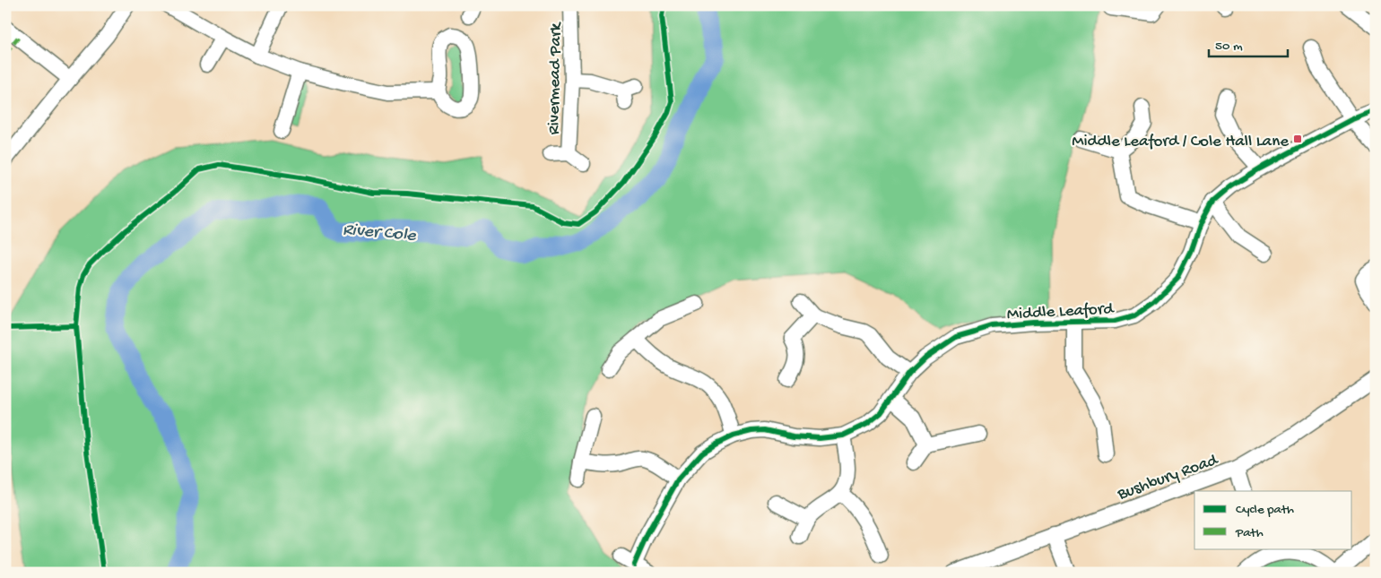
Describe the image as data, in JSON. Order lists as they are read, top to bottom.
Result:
{
  "streets": {
    "street": ["Rivermead Park", "Middle Leaford", "Bushbury Road"]
  },
  "water": ["River Cole"],
  "places": {
    "transit": ["Middle Leaford / Cole Hall Lane"]
  },
  "legend": ["Cycle path", "Path"],
  "scale_bar": "50 m"
}
